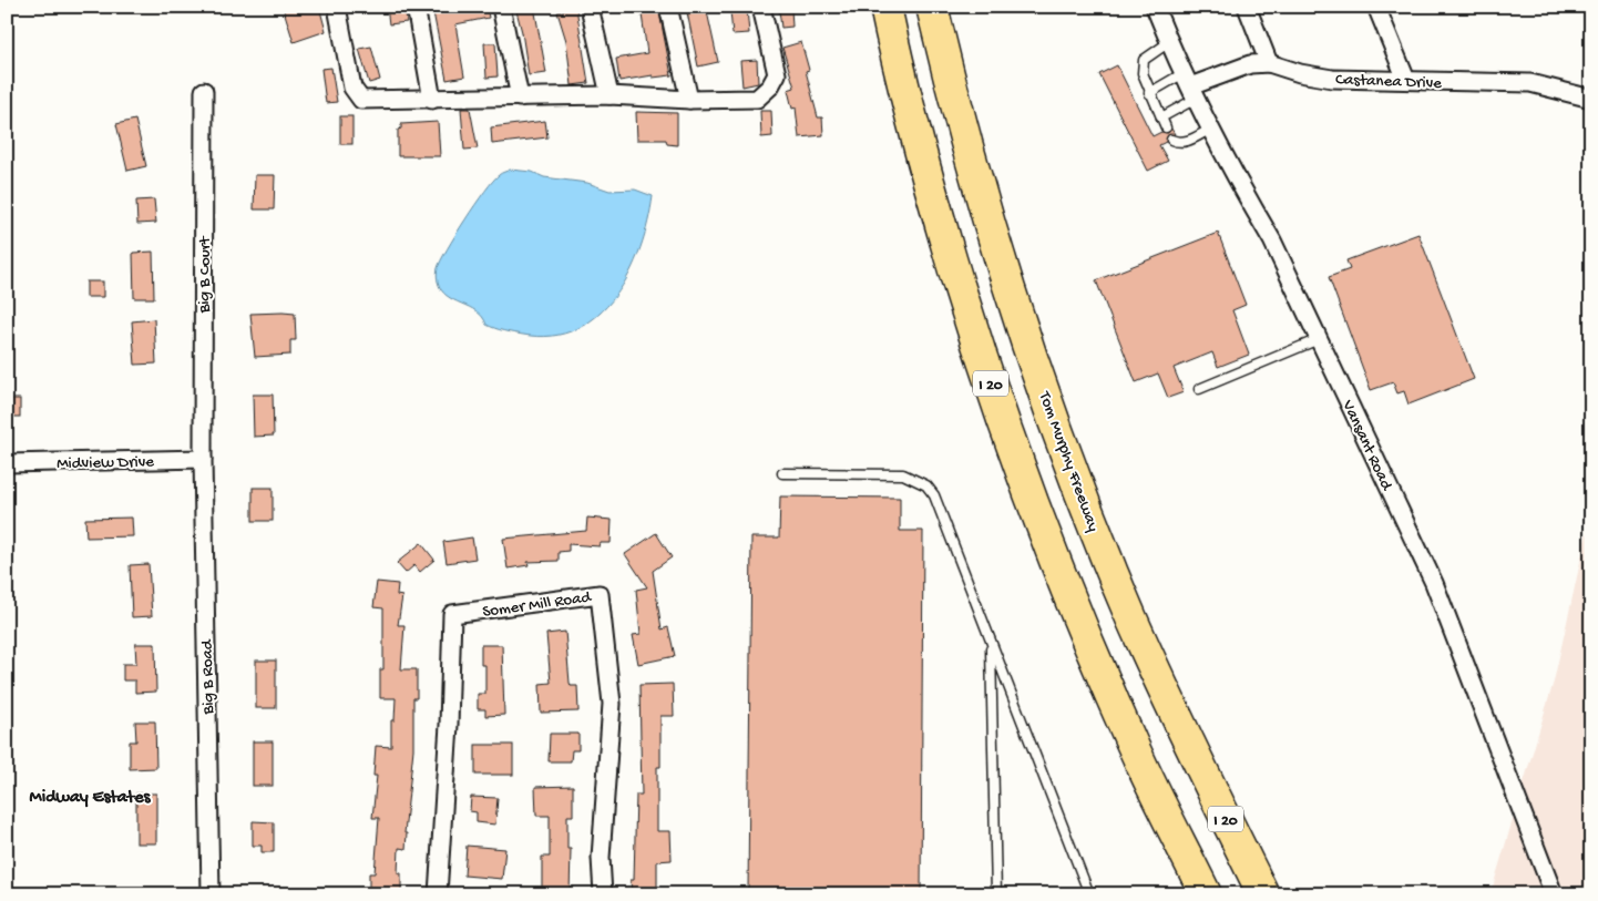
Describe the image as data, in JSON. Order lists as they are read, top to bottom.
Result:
{
  "streets": {
    "highway": ["I 20", "Tom Murphy Freeway"],
    "street": [
      "Castanea Drive",
      "Big B Court",
      "Vansant Road",
      "Midview Drive",
      "Somer Mill Road",
      "Big B Road"
    ]
  },
  "crossings": [
    ["Castanea Drive", "Vansant Road"],
    ["Big B Court", "Midview Drive"],
    ["Big B Court", "Big B Road"],
    ["Midview Drive", "Big B Road"]
  ],
  "districts": ["Midway Estates"]
}
